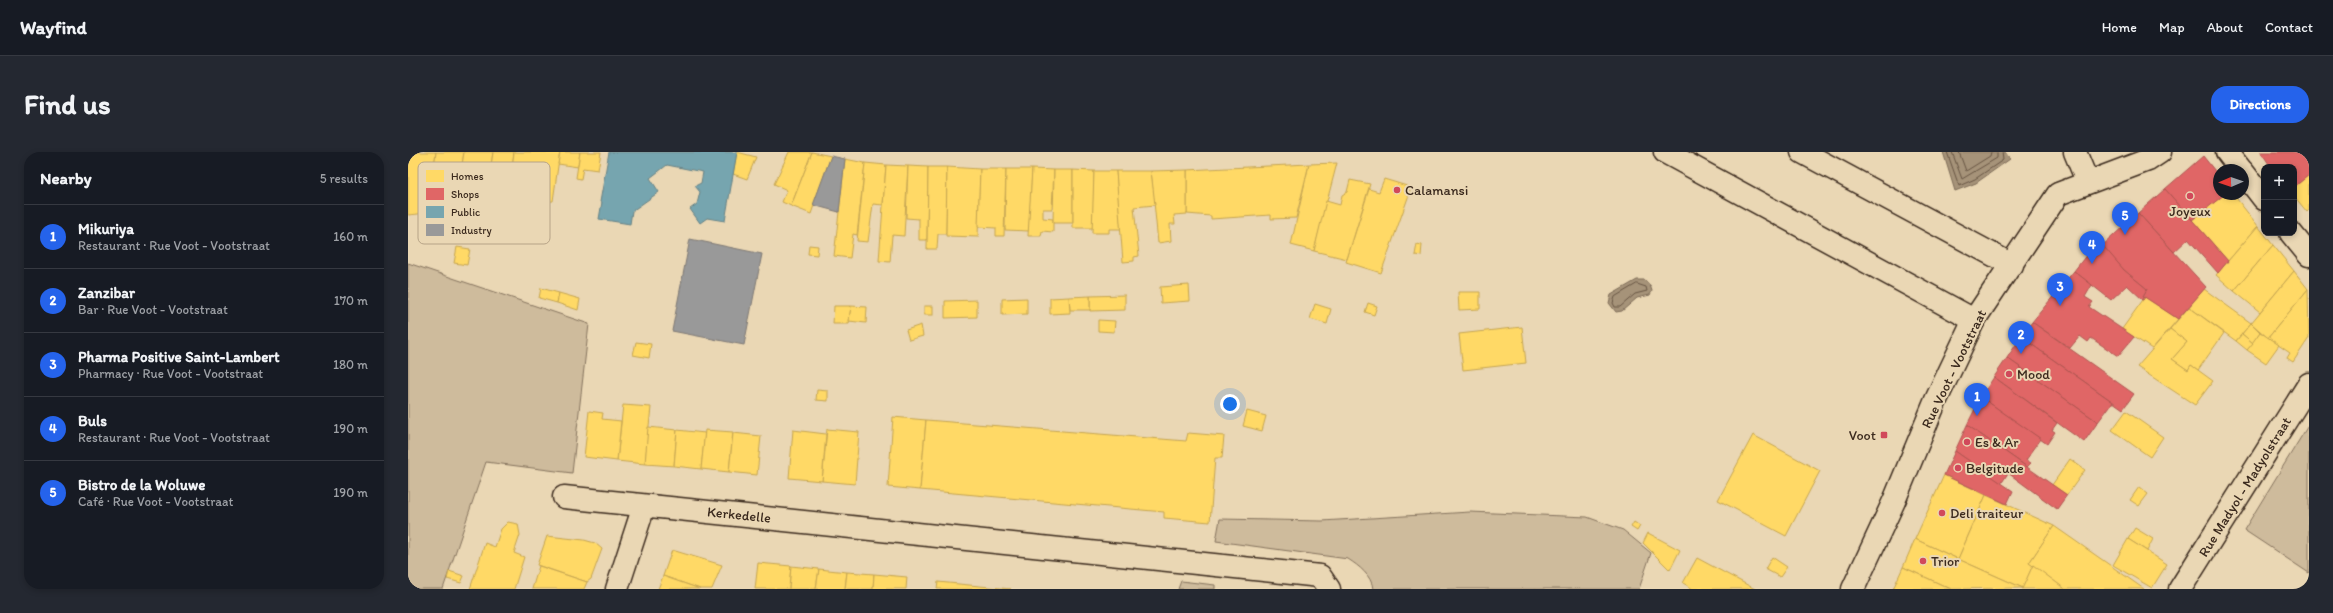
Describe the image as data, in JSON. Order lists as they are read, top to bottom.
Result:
{
  "streets": {
    "street": ["Rue Voot - Vootstraat", "Rue Madyol - Madyolstraat", "Kerkedelle"]
  },
  "places": {
    "other": [
      "Calamansi",
      "Joyeux",
      "Mood",
      "Es & Ar",
      "Belgitude",
      "Deli traiteur",
      "Trior"
    ],
    "transit": ["Voot"]
  },
  "legend": [
    "Homes",
    "Shops",
    "Public",
    "Industry"
  ],
  "north": "left",
  "page": {
    "header": "Wayfind",
    "nav": [
      "Home",
      "Map",
      "About",
      "Contact"
    ],
    "buttons": "Directions",
    "title": "Find us",
    "heading": ["Nearby", "5 results"],
    "map_buttons": ["+", "−"],
    "pins": [
      "5",
      "4",
      "3",
      "2",
      "1"
    ],
    "list": [
      {
        "mark": "1",
        "name": "Mikuriya",
        "note": "Restaurant · Rue Voot - Vootstraat",
        "value": "160 m"
      },
      {
        "mark": "2",
        "name": "Zanzibar",
        "note": "Bar · Rue Voot - Vootstraat",
        "value": "170 m"
      },
      {
        "mark": "3",
        "name": "Pharma Positive Saint-Lambert",
        "note": "Pharmacy · Rue Voot - Vootstraat",
        "value": "180 m"
      },
      {
        "mark": "4",
        "name": "Buls",
        "note": "Restaurant · Rue Voot - Vootstraat",
        "value": "190 m"
      },
      {
        "mark": "5",
        "name": "Bistro de la Woluwe",
        "note": "Café · Rue Voot - Vootstraat",
        "value": "190 m"
      }
    ]
  }
}
